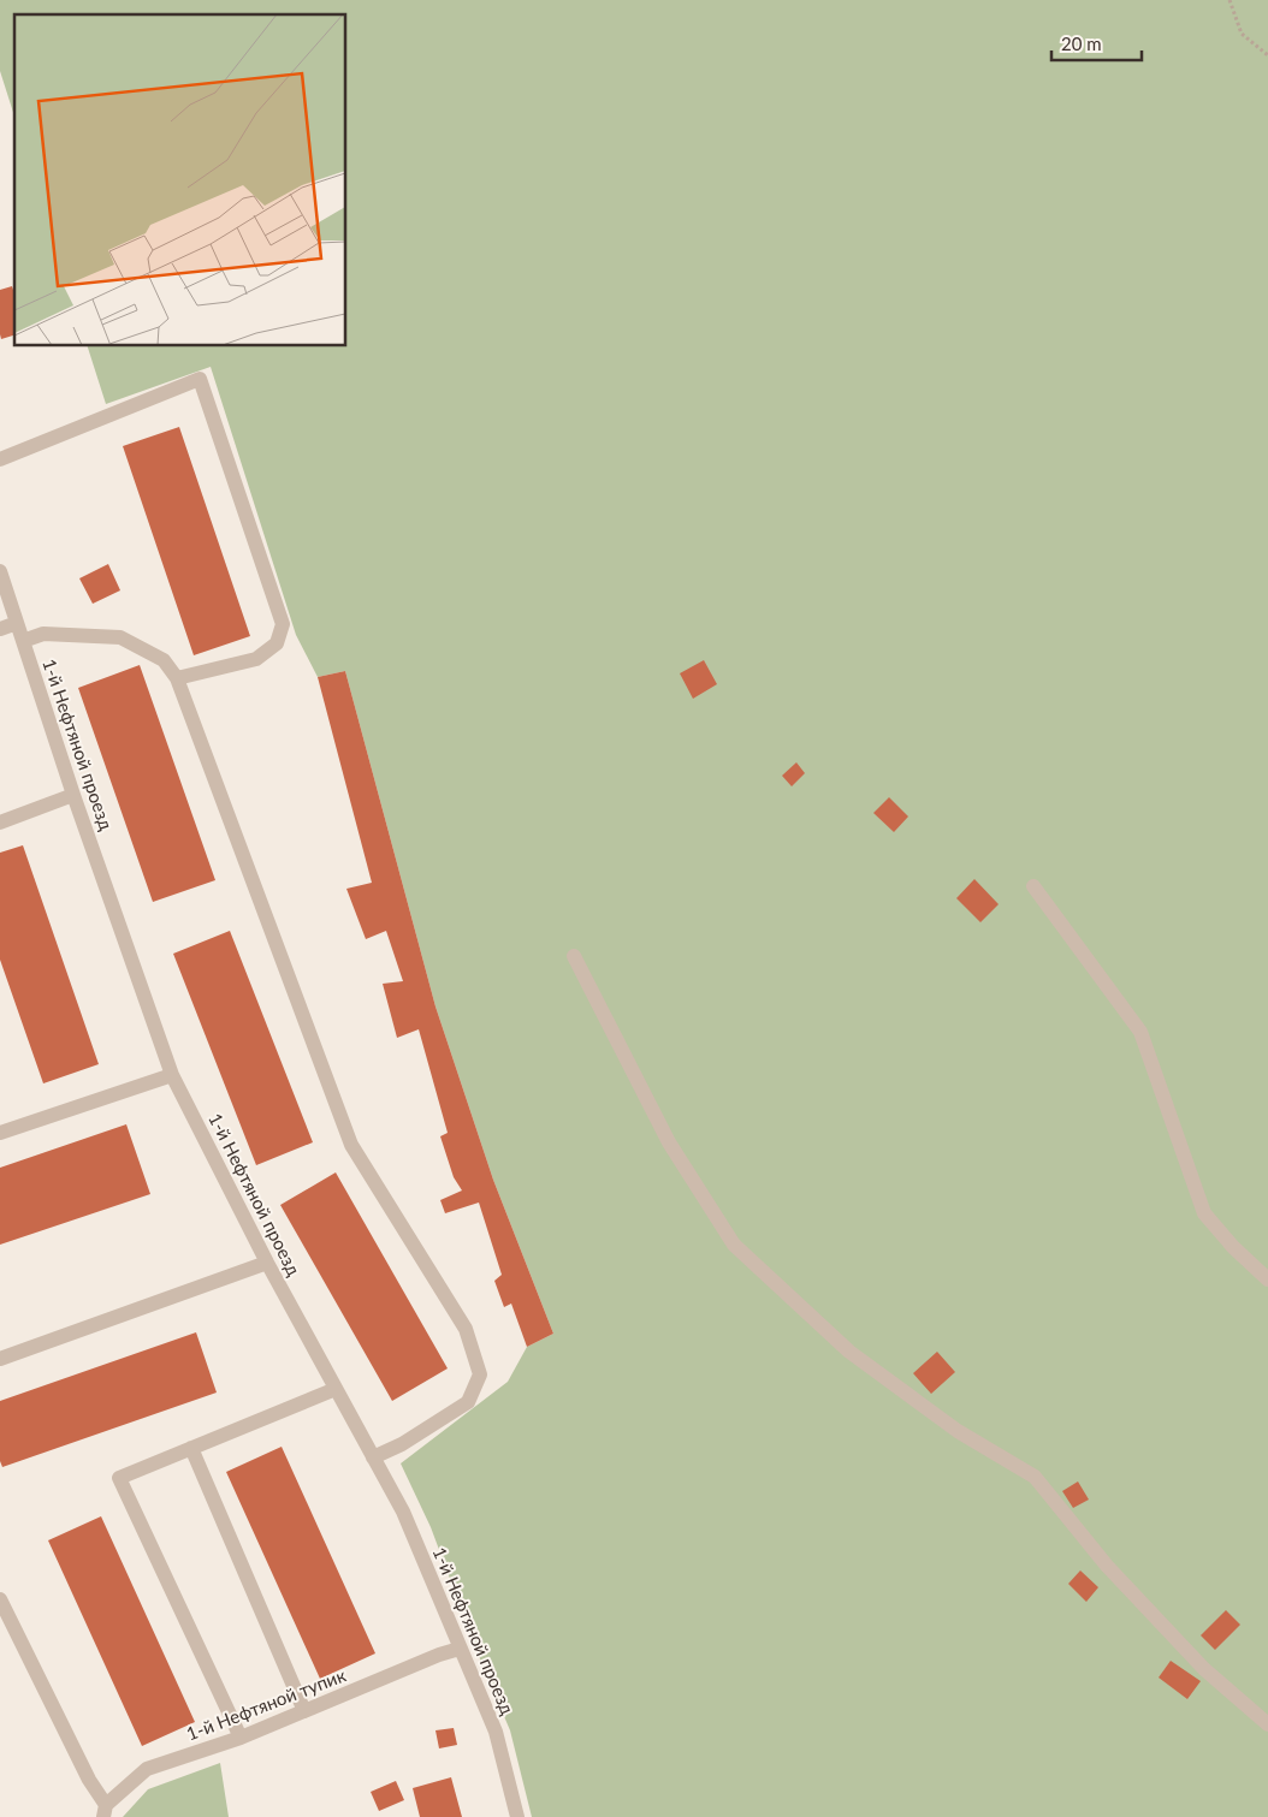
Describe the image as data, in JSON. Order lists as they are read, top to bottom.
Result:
{
  "streets": {
    "street": ["1-й Нефтяной проезд", "1-й Нефтяной тупик"]
  },
  "crossings": [
    ["1-й Нефтяной проезд", "1-й Нефтяной тупик"]
  ],
  "scale_bar": "20 m"
}
